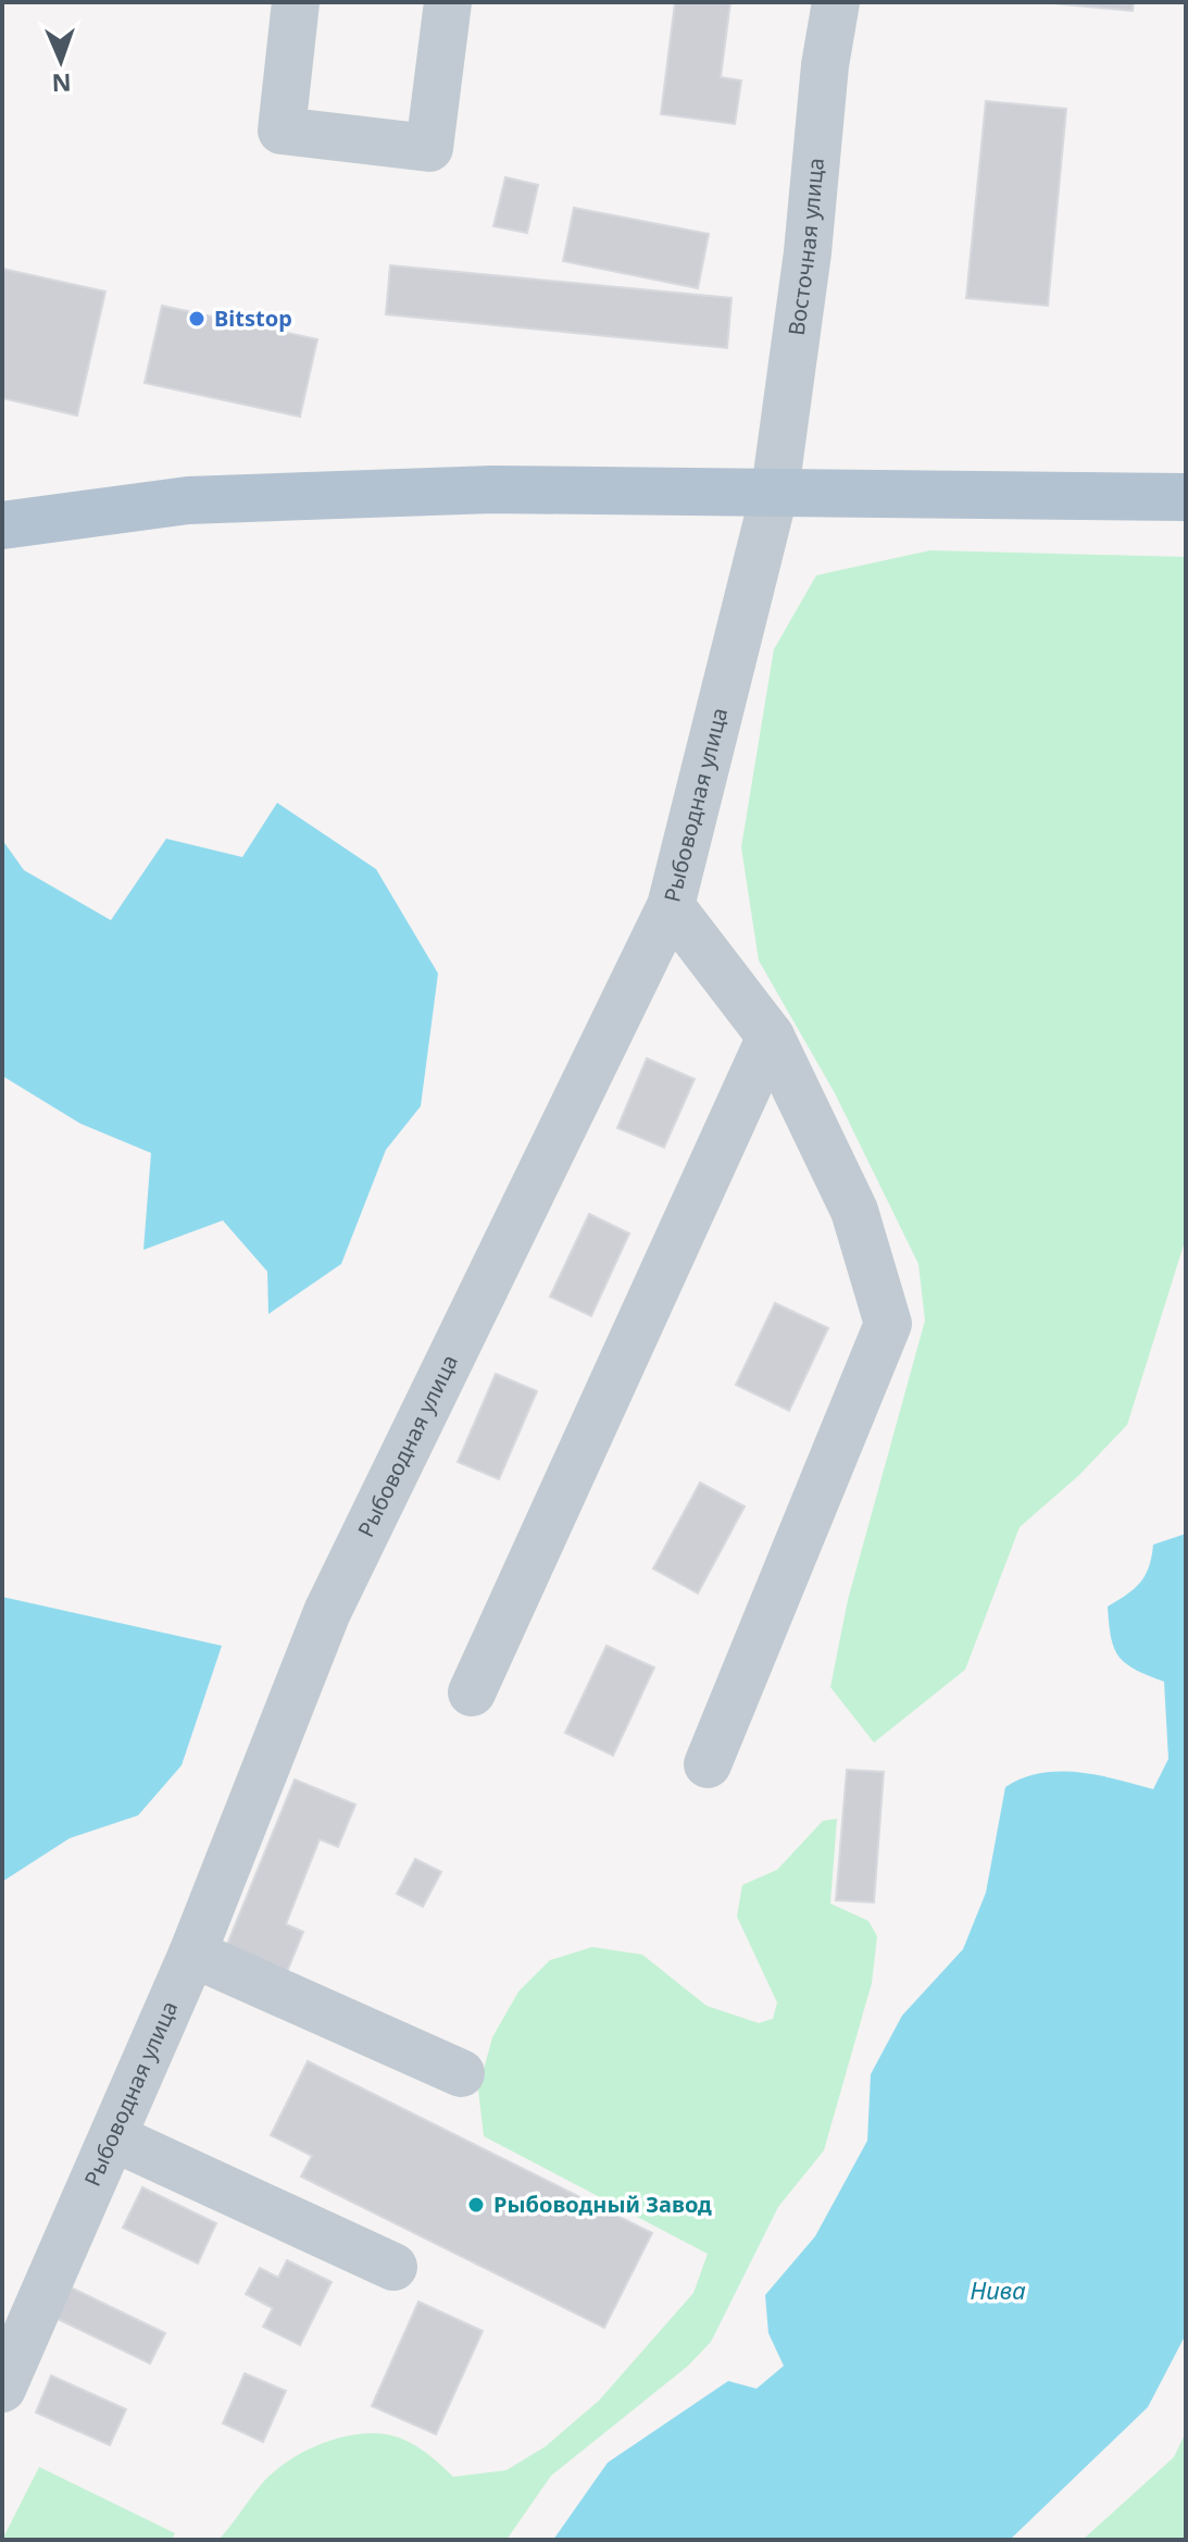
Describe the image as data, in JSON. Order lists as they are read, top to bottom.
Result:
{
  "streets": {
    "street": ["Восточная улица", "Рыбоводная улица"]
  },
  "crossings": [
    ["Восточная улица", "Рыбоводная улица"]
  ],
  "water": ["Нива"],
  "places": ["Bitstop", "Рыбоводный Завод"],
  "north": "bottom"
}
